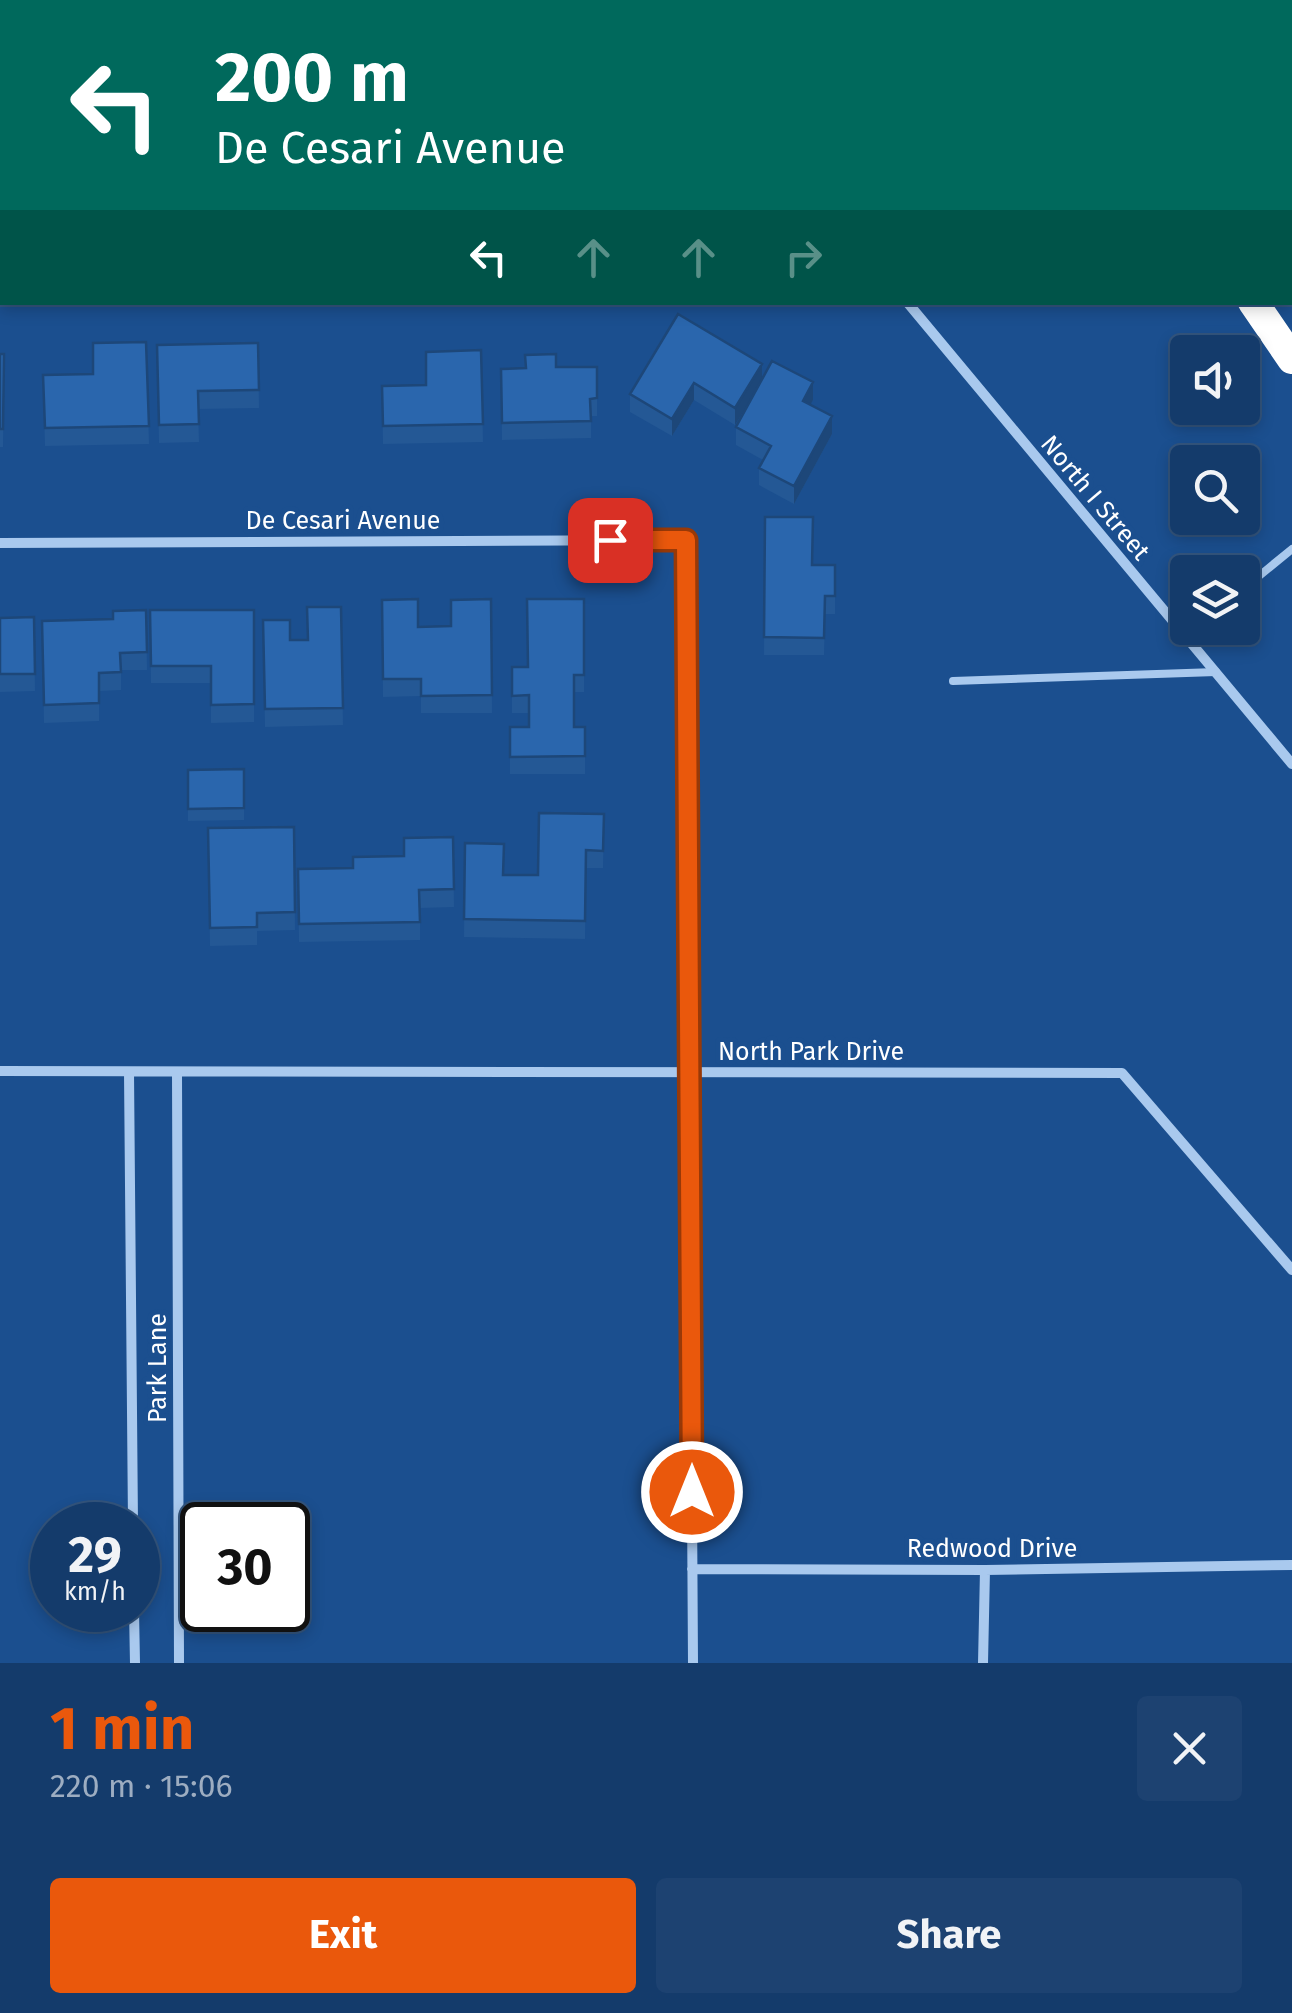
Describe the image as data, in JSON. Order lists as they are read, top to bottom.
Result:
{
  "streets": {
    "street": [
      "North I Street",
      "De Cesari Avenue",
      "North Park Drive",
      "Park Lane",
      "Redwood Drive"
    ]
  },
  "crossings": [
    ["De Cesari Avenue", "North Park Drive"],
    ["North Park Drive", "Park Lane"]
  ],
  "page": {
    "turn": ["200 m", "De Cesari Avenue"],
    "speed": "29 km/h",
    "limit": "30",
    "heading": ["1 min", "220 m · 15:06"],
    "buttons": ["Exit", "Share"]
  }
}
